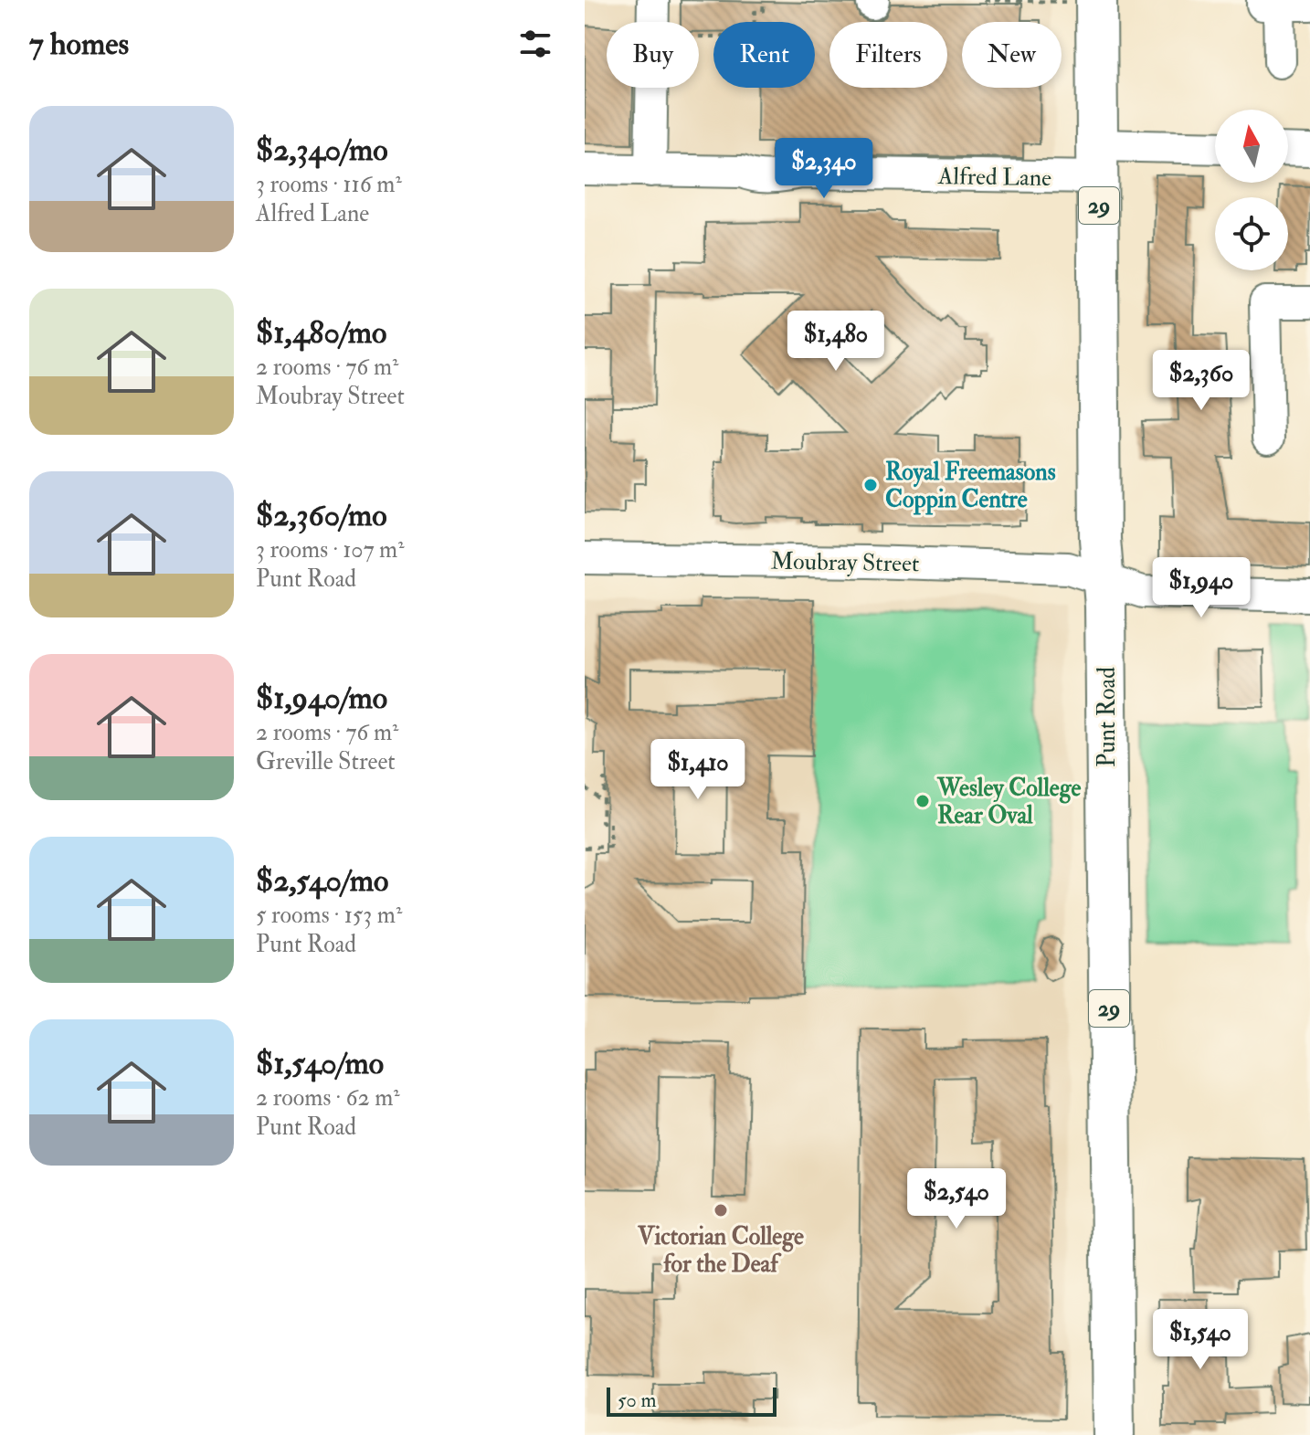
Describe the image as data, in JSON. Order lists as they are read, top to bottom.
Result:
{
  "streets": {
    "highway": ["29", "Punt Road"],
    "street": ["Alfred Lane", "Moubray Street"]
  },
  "crossings": [
    ["Alfred Lane", "Punt Road"],
    ["Moubray Street", "Punt Road"]
  ],
  "places": ["Royal Freemasons Coppin Centre", "Wesley College Rear Oval", "Victorian College for the Deaf"],
  "scale_bar": "50 m",
  "north": "top",
  "page": {
    "heading": "7 homes",
    "chip": [
      "Buy",
      "Rent",
      "Filters",
      "New"
    ],
    "list": [
      {
        "name": "$2,340/mo",
        "note": "3 rooms · 116 m² · Alfred Lane"
      },
      {
        "name": "$1,480/mo",
        "note": "2 rooms · 76 m² · Moubray Street"
      },
      {
        "name": "$2,360/mo",
        "note": "3 rooms · 107 m² · Punt Road"
      },
      {
        "name": "$1,940/mo",
        "note": "2 rooms · 76 m² · Greville Street"
      },
      {
        "name": "$2,540/mo",
        "note": "5 rooms · 153 m² · Punt Road"
      },
      {
        "name": "$1,540/mo",
        "note": "2 rooms · 62 m² · Punt Road"
      }
    ],
    "price": [
      "$2,340",
      "$1,480",
      "$2,360",
      "$1,940",
      "$1,410",
      "$2,540",
      "$1,540"
    ],
    "scale": "50 m"
  }
}
